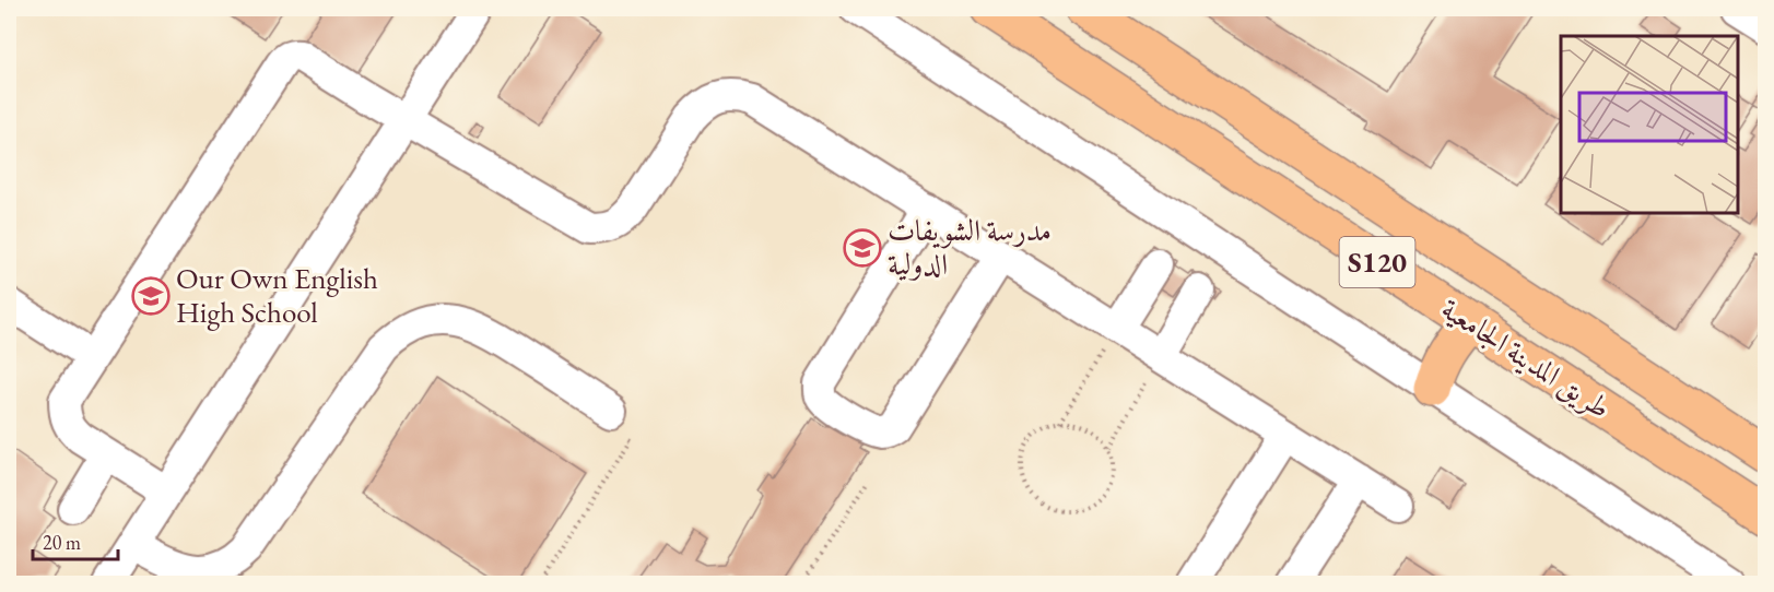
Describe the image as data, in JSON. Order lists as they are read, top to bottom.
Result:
{
  "streets": {
    "main road": ["S120", "طريق المدينة الجامعية"]
  },
  "places": {
    "school or university": ["مدرسة الشويفات الدولية", "Our Own English High School"]
  },
  "scale_bar": "20 m"
}
